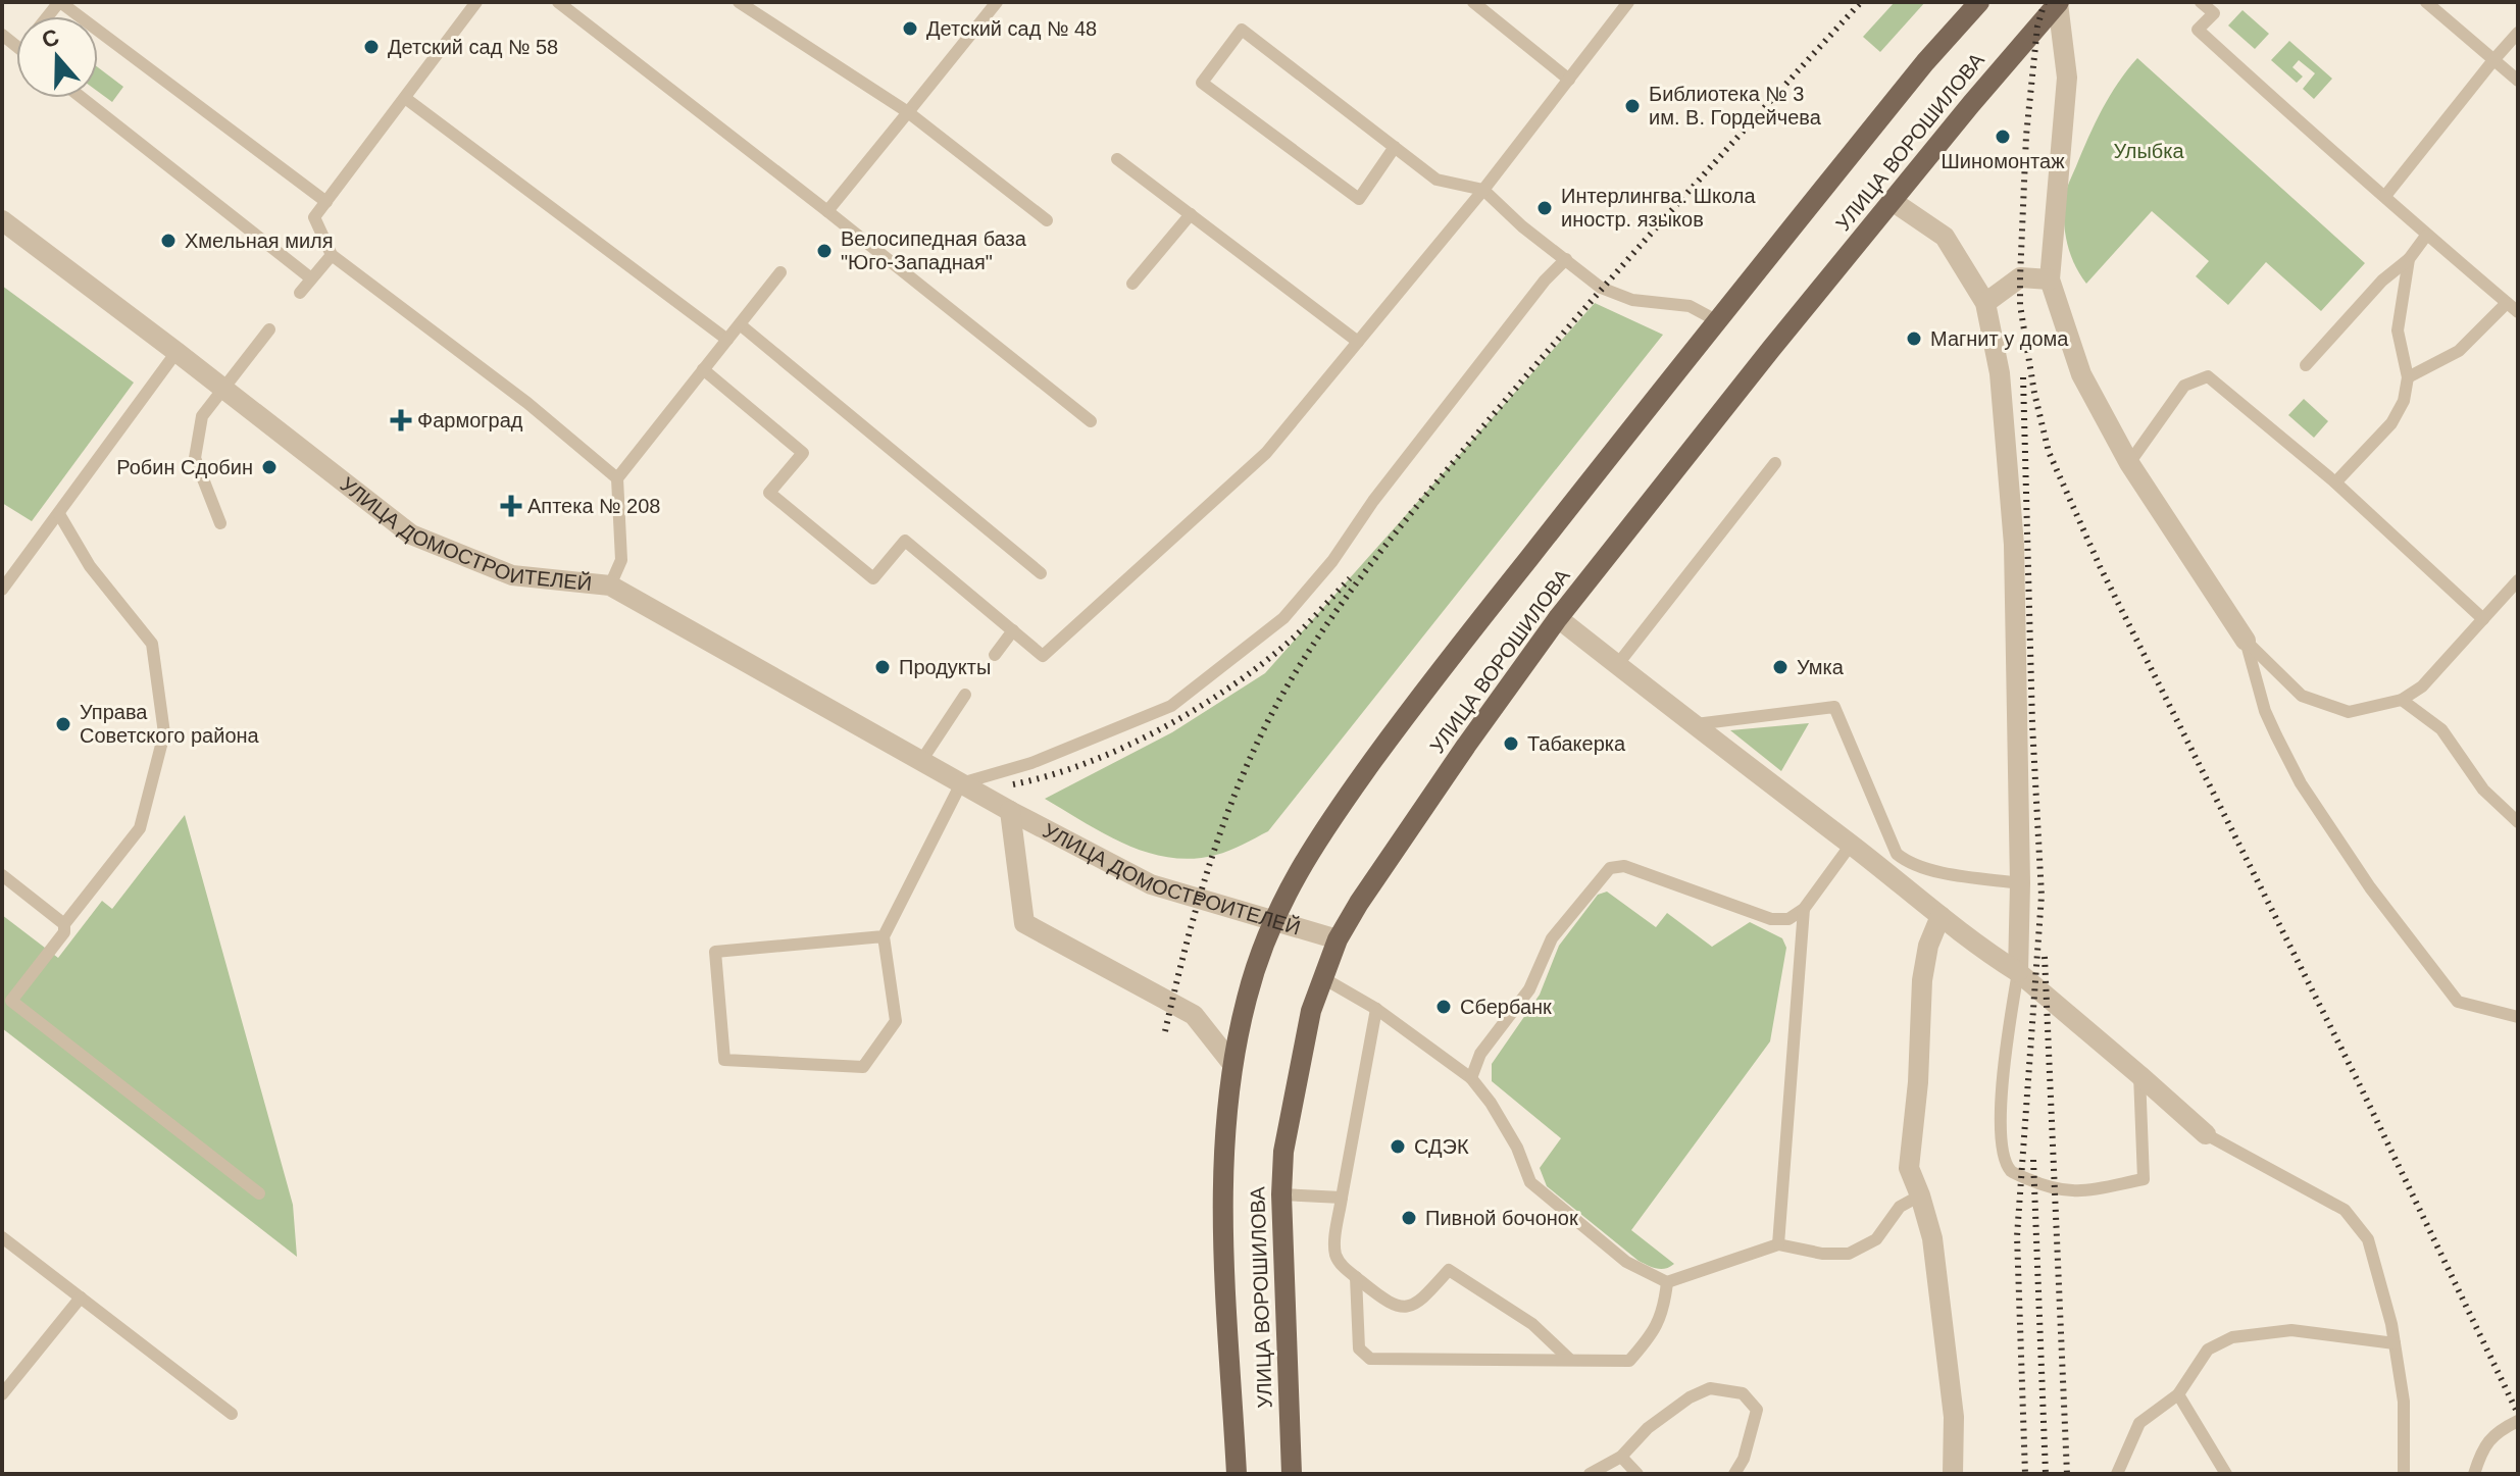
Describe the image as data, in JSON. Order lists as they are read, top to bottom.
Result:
{
  "streets": {
    "main road": ["УЛИЦА ВОРОШИЛОВА"],
    "street": ["УЛИЦА ДОМОСТРОИТЕЛЕЙ"]
  },
  "crossings": [
    ["УЛИЦА ВОРОШИЛОВА", "УЛИЦА ДОМОСТРОИТЕЛЕЙ"]
  ],
  "parks": ["Улыбка"],
  "places": {
    "other": [
      "Детский сад № 48",
      "Детский сад № 58",
      "Библиотека № 3 им. В. Гордейчева",
      "Шиномонтаж",
      "Интерлингва. Школа иностр. языков",
      "Хмельная миля",
      "Велосипедная база \"Юго-Западная\"",
      "Магнит у дома",
      "Робин Сдобин",
      "Продукты",
      "Умка",
      "Управа Советского района",
      "Табакерка",
      "Сбербанк",
      "СДЭК",
      "Пивной бочонок"
    ],
    "health": ["Фармоград", "Аптека № 208"]
  },
  "north": "top"
}
